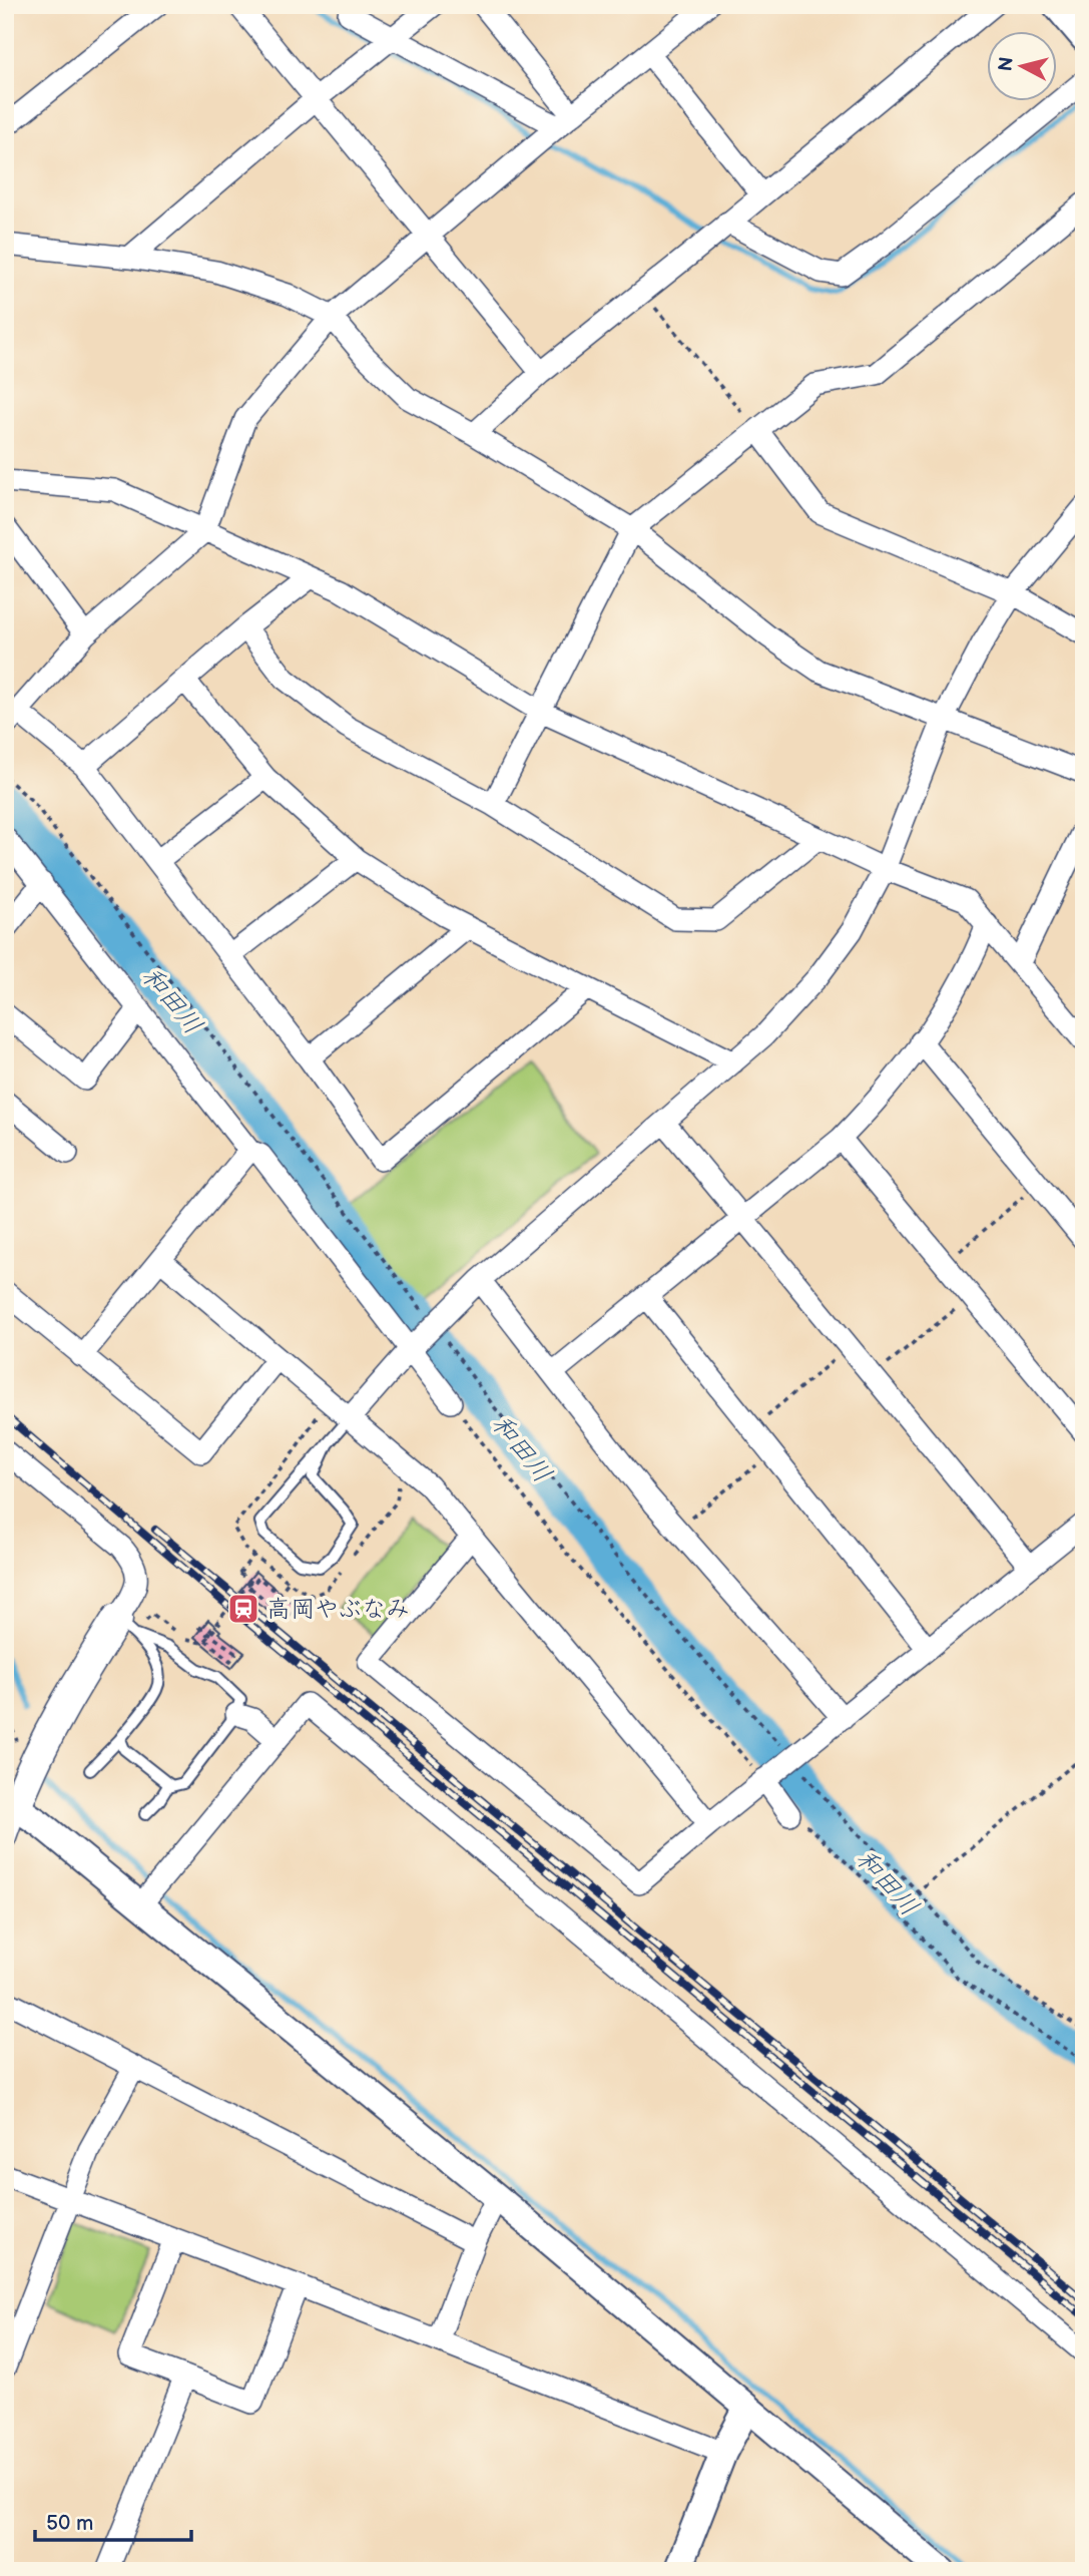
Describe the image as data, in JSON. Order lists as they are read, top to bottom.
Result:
{
  "water": ["和田川"],
  "places": {
    "station": ["高岡やぶなみ"]
  },
  "scale_bar": "50 m",
  "north": "left"
}
